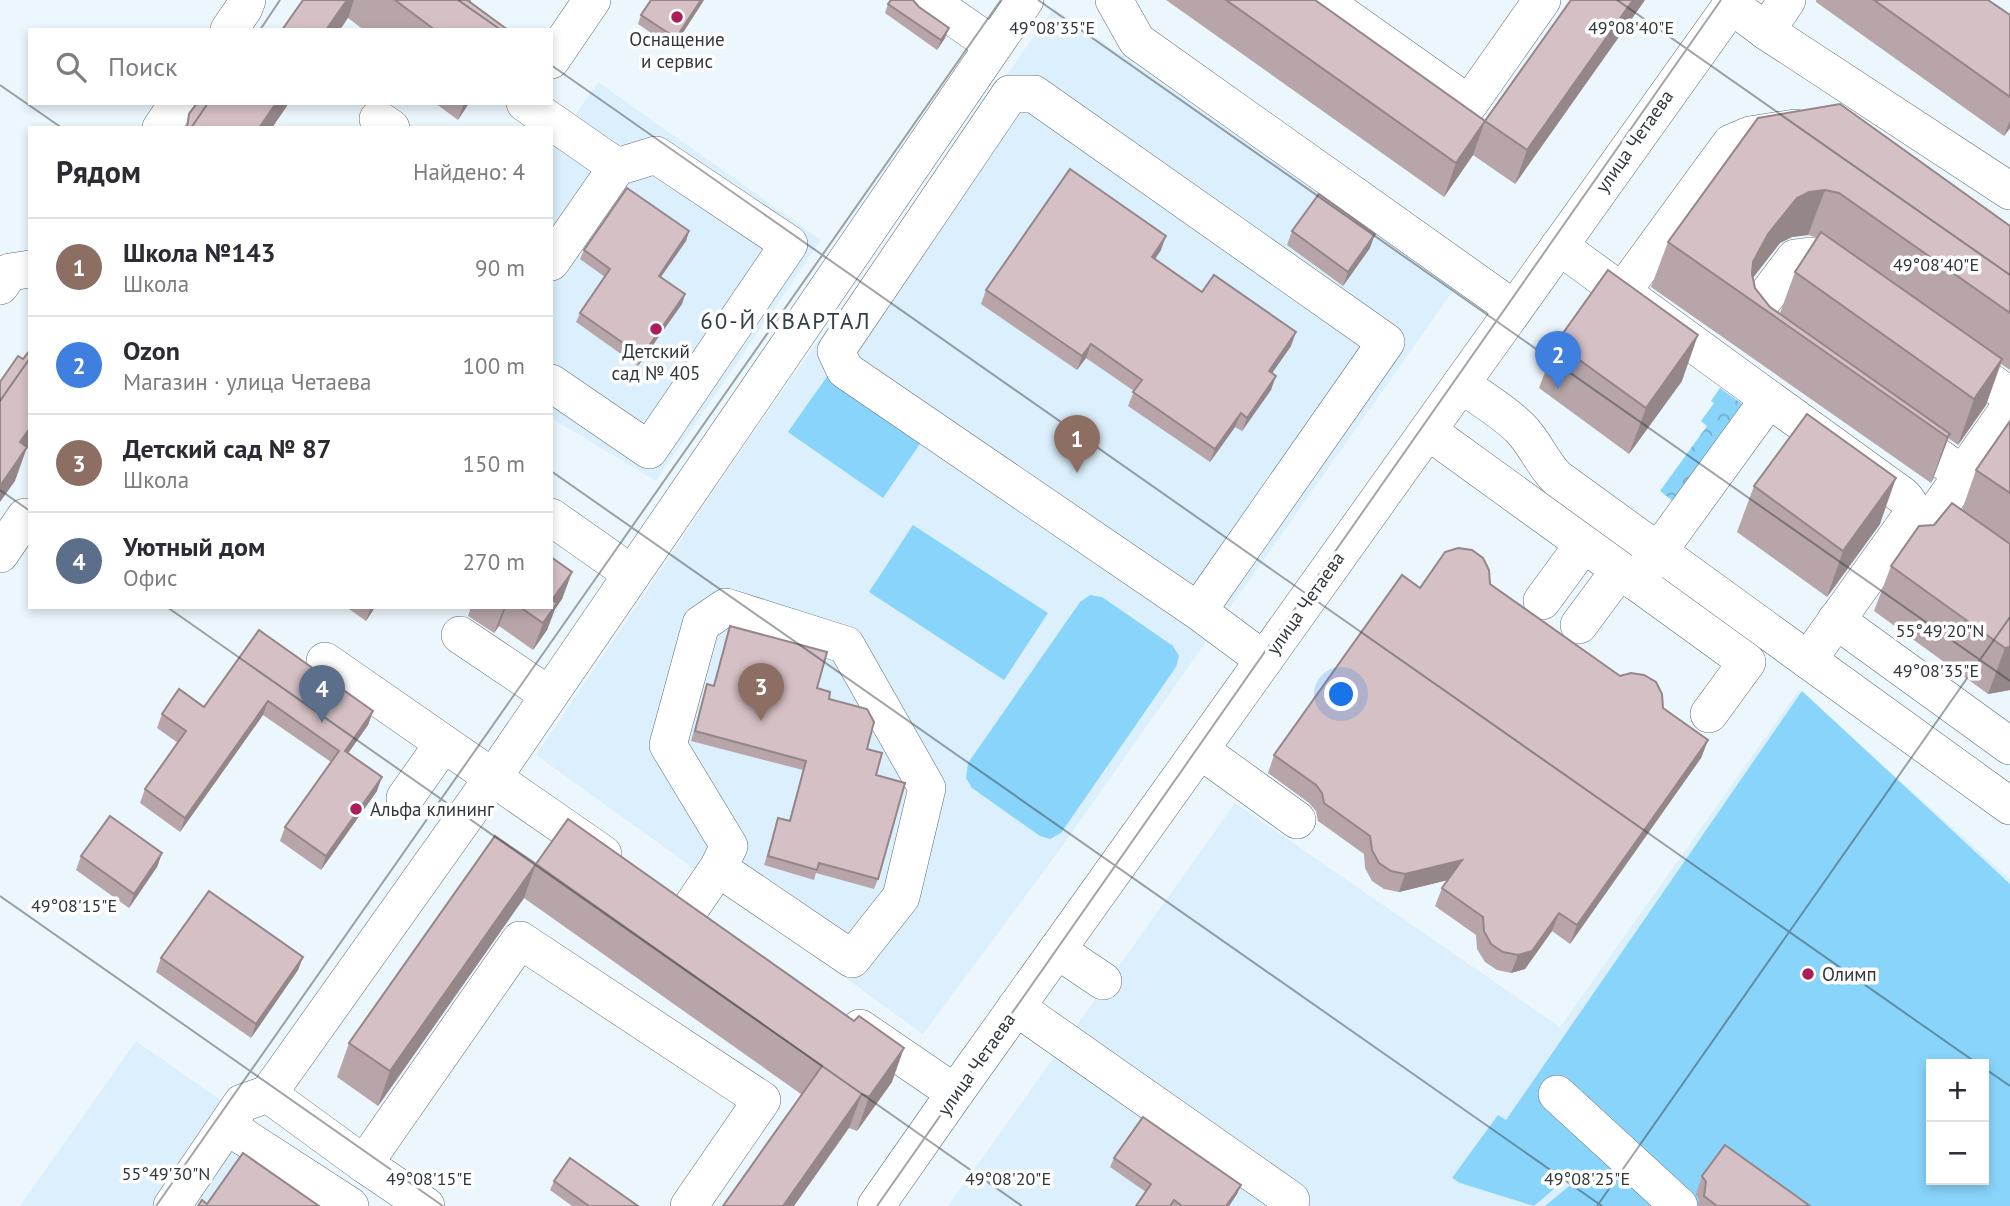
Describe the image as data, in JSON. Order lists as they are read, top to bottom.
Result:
{
  "streets": {
    "street": ["улица Четаева"]
  },
  "districts": ["60-Й КВАРТАЛ"],
  "places": [
    "Оснащение и сервис",
    "Детский сад № 405",
    "Альфа клининг",
    "Олимп"
  ],
  "page": {
    "search": "Поиск",
    "heading": ["Рядом", "Найдено: 4"],
    "list": [
      {
        "mark": "1",
        "name": "Школа №143",
        "note": "Школа",
        "value": "90 m"
      },
      {
        "mark": "2",
        "name": "Ozon",
        "note": "Магазин · улица Четаева",
        "value": "100 m"
      },
      {
        "mark": "3",
        "name": "Детский сад № 87",
        "note": "Школа",
        "value": "150 m"
      },
      {
        "mark": "4",
        "name": "Уютный дом",
        "note": "Офис",
        "value": "270 m"
      }
    ],
    "pins": [
      "2",
      "1",
      "3",
      "4"
    ],
    "map_buttons": ["+", "−"]
  },
  "coordinates": [
    "49°08'35\"E",
    "49°08'40\"E",
    "55°49'20\"N",
    "49°08'15\"E",
    "55°49'30\"N",
    "49°08'20\"E",
    "49°08'25\"E"
  ]
}
